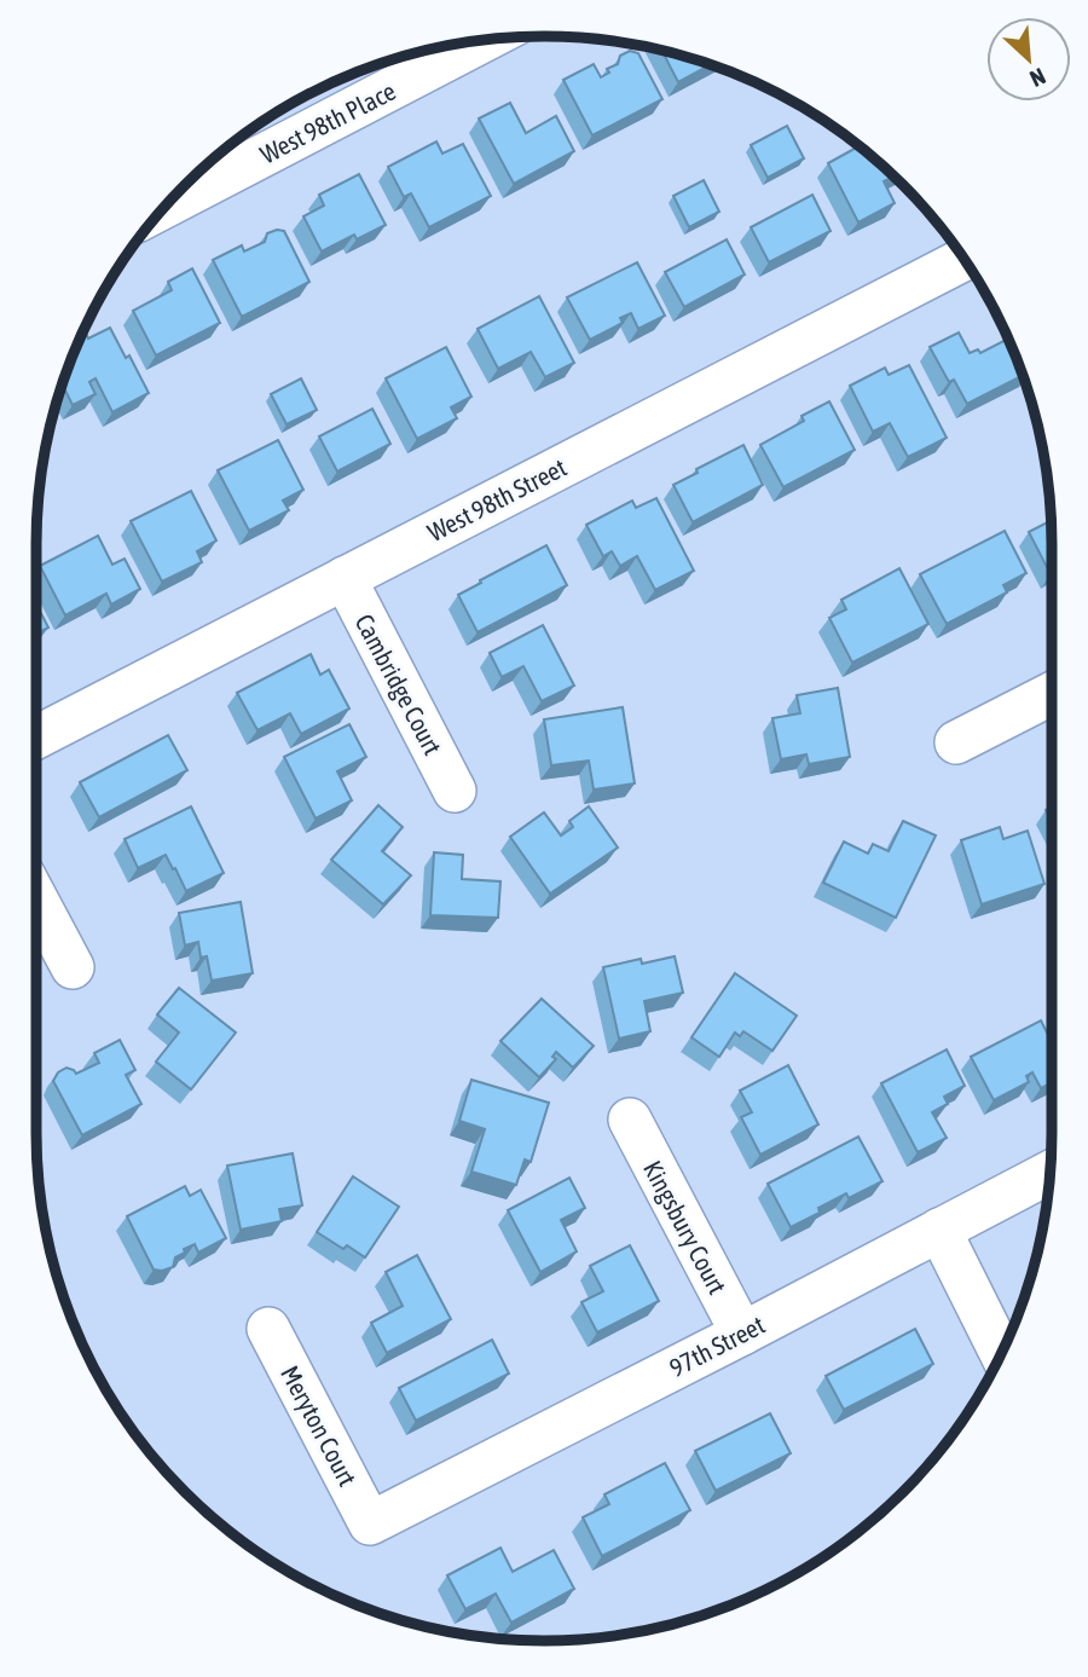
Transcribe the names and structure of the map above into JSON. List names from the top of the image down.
{
  "streets": {
    "street": [
      "West 98th Place",
      "West 98th Street",
      "Cambridge Court",
      "Kingsbury Court",
      "97th Street",
      "Meryton Court"
    ]
  },
  "crossings": [
    ["West 98th Street", "Cambridge Court"],
    ["Kingsbury Court", "97th Street"],
    ["97th Street", "Meryton Court"]
  ],
  "north": "bottom right"
}
